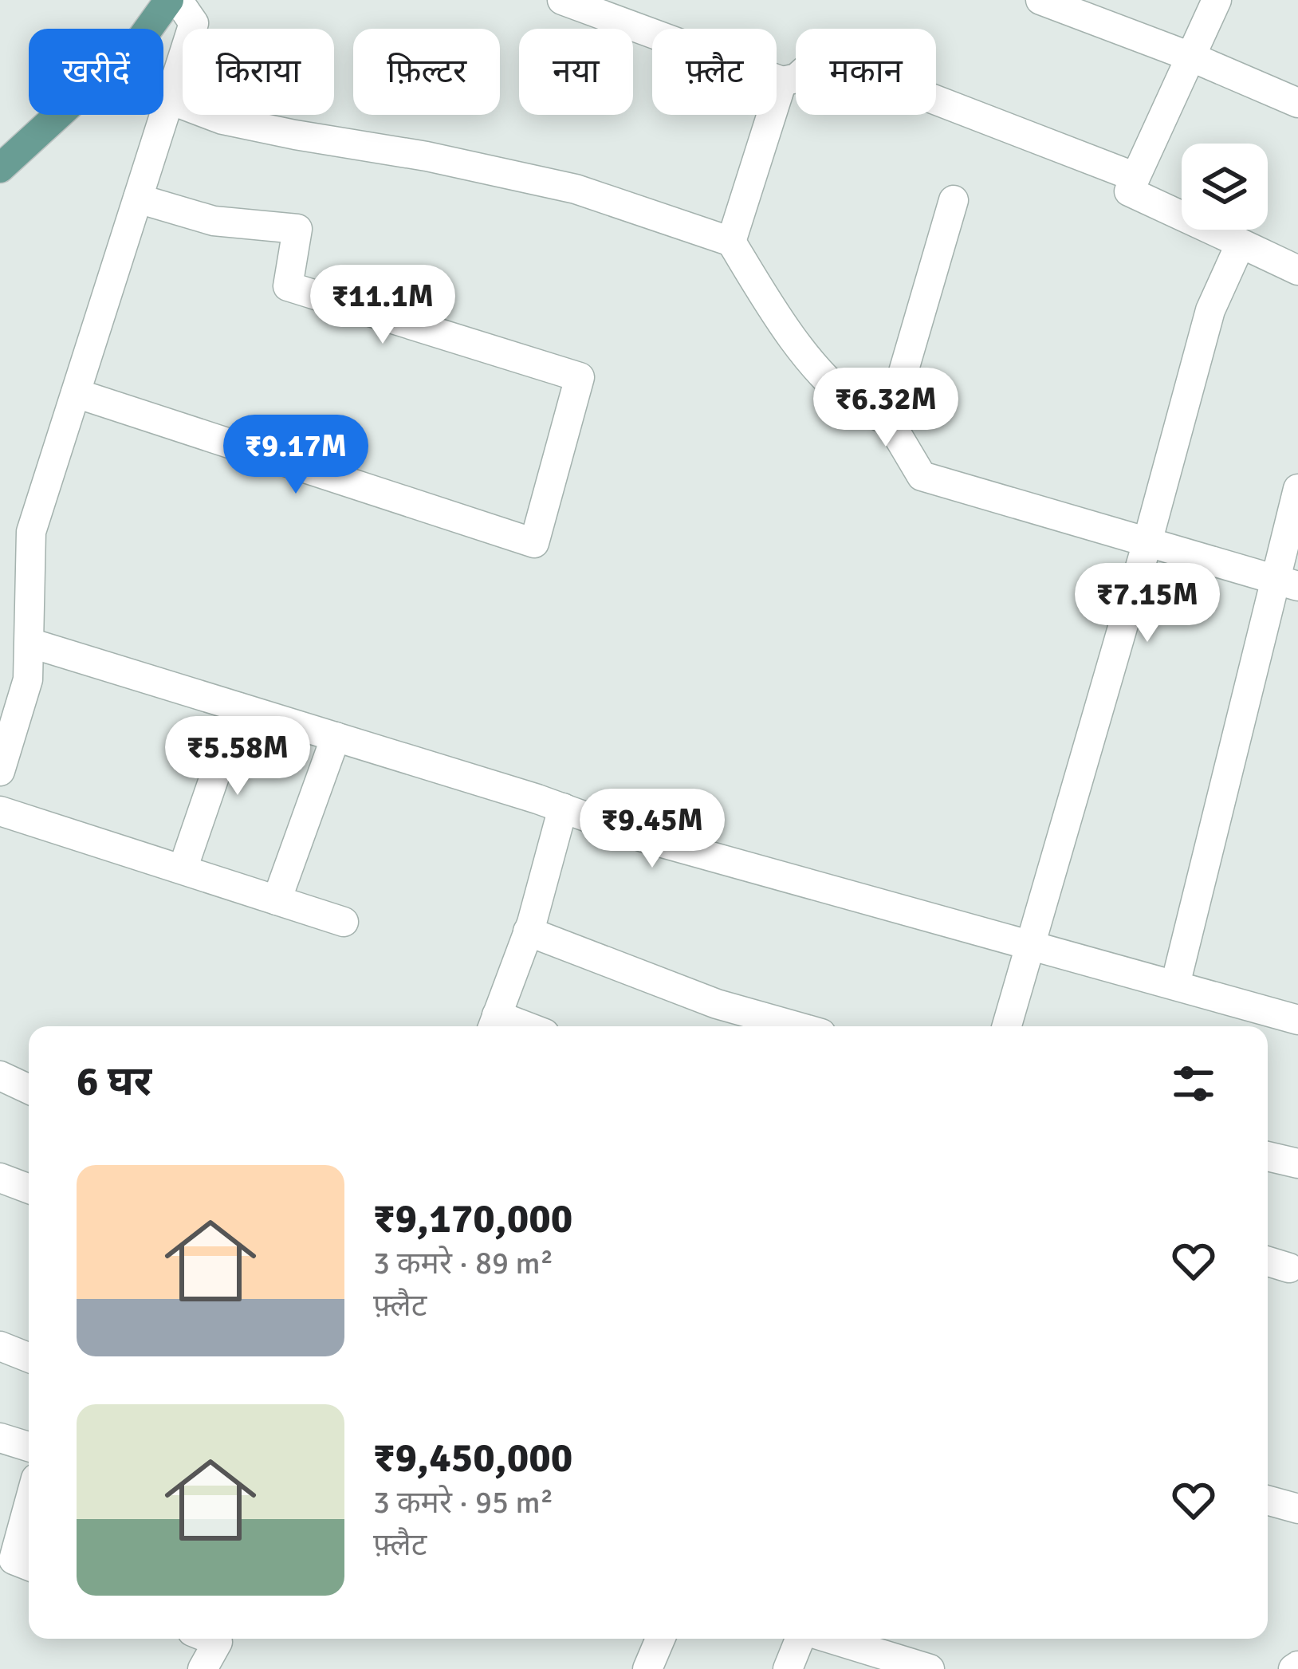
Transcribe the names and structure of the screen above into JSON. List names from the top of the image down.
{
  "page": {
    "chip": [
      "खरीदें",
      "किराया",
      "फ़िल्टर",
      "नया",
      "फ़्लैट",
      "मकान"
    ],
    "price": [
      "₹11.1M",
      "₹6.32M",
      "₹9.17M",
      "₹7.15M",
      "₹5.58M",
      "₹9.45M"
    ],
    "heading": "6 घर",
    "list": [
      {
        "name": "₹9,170,000",
        "note": "3 कमरे · 89 m² · फ़्लैट"
      },
      {
        "name": "₹9,450,000",
        "note": "3 कमरे · 95 m² · फ़्लैट"
      }
    ]
  }
}
